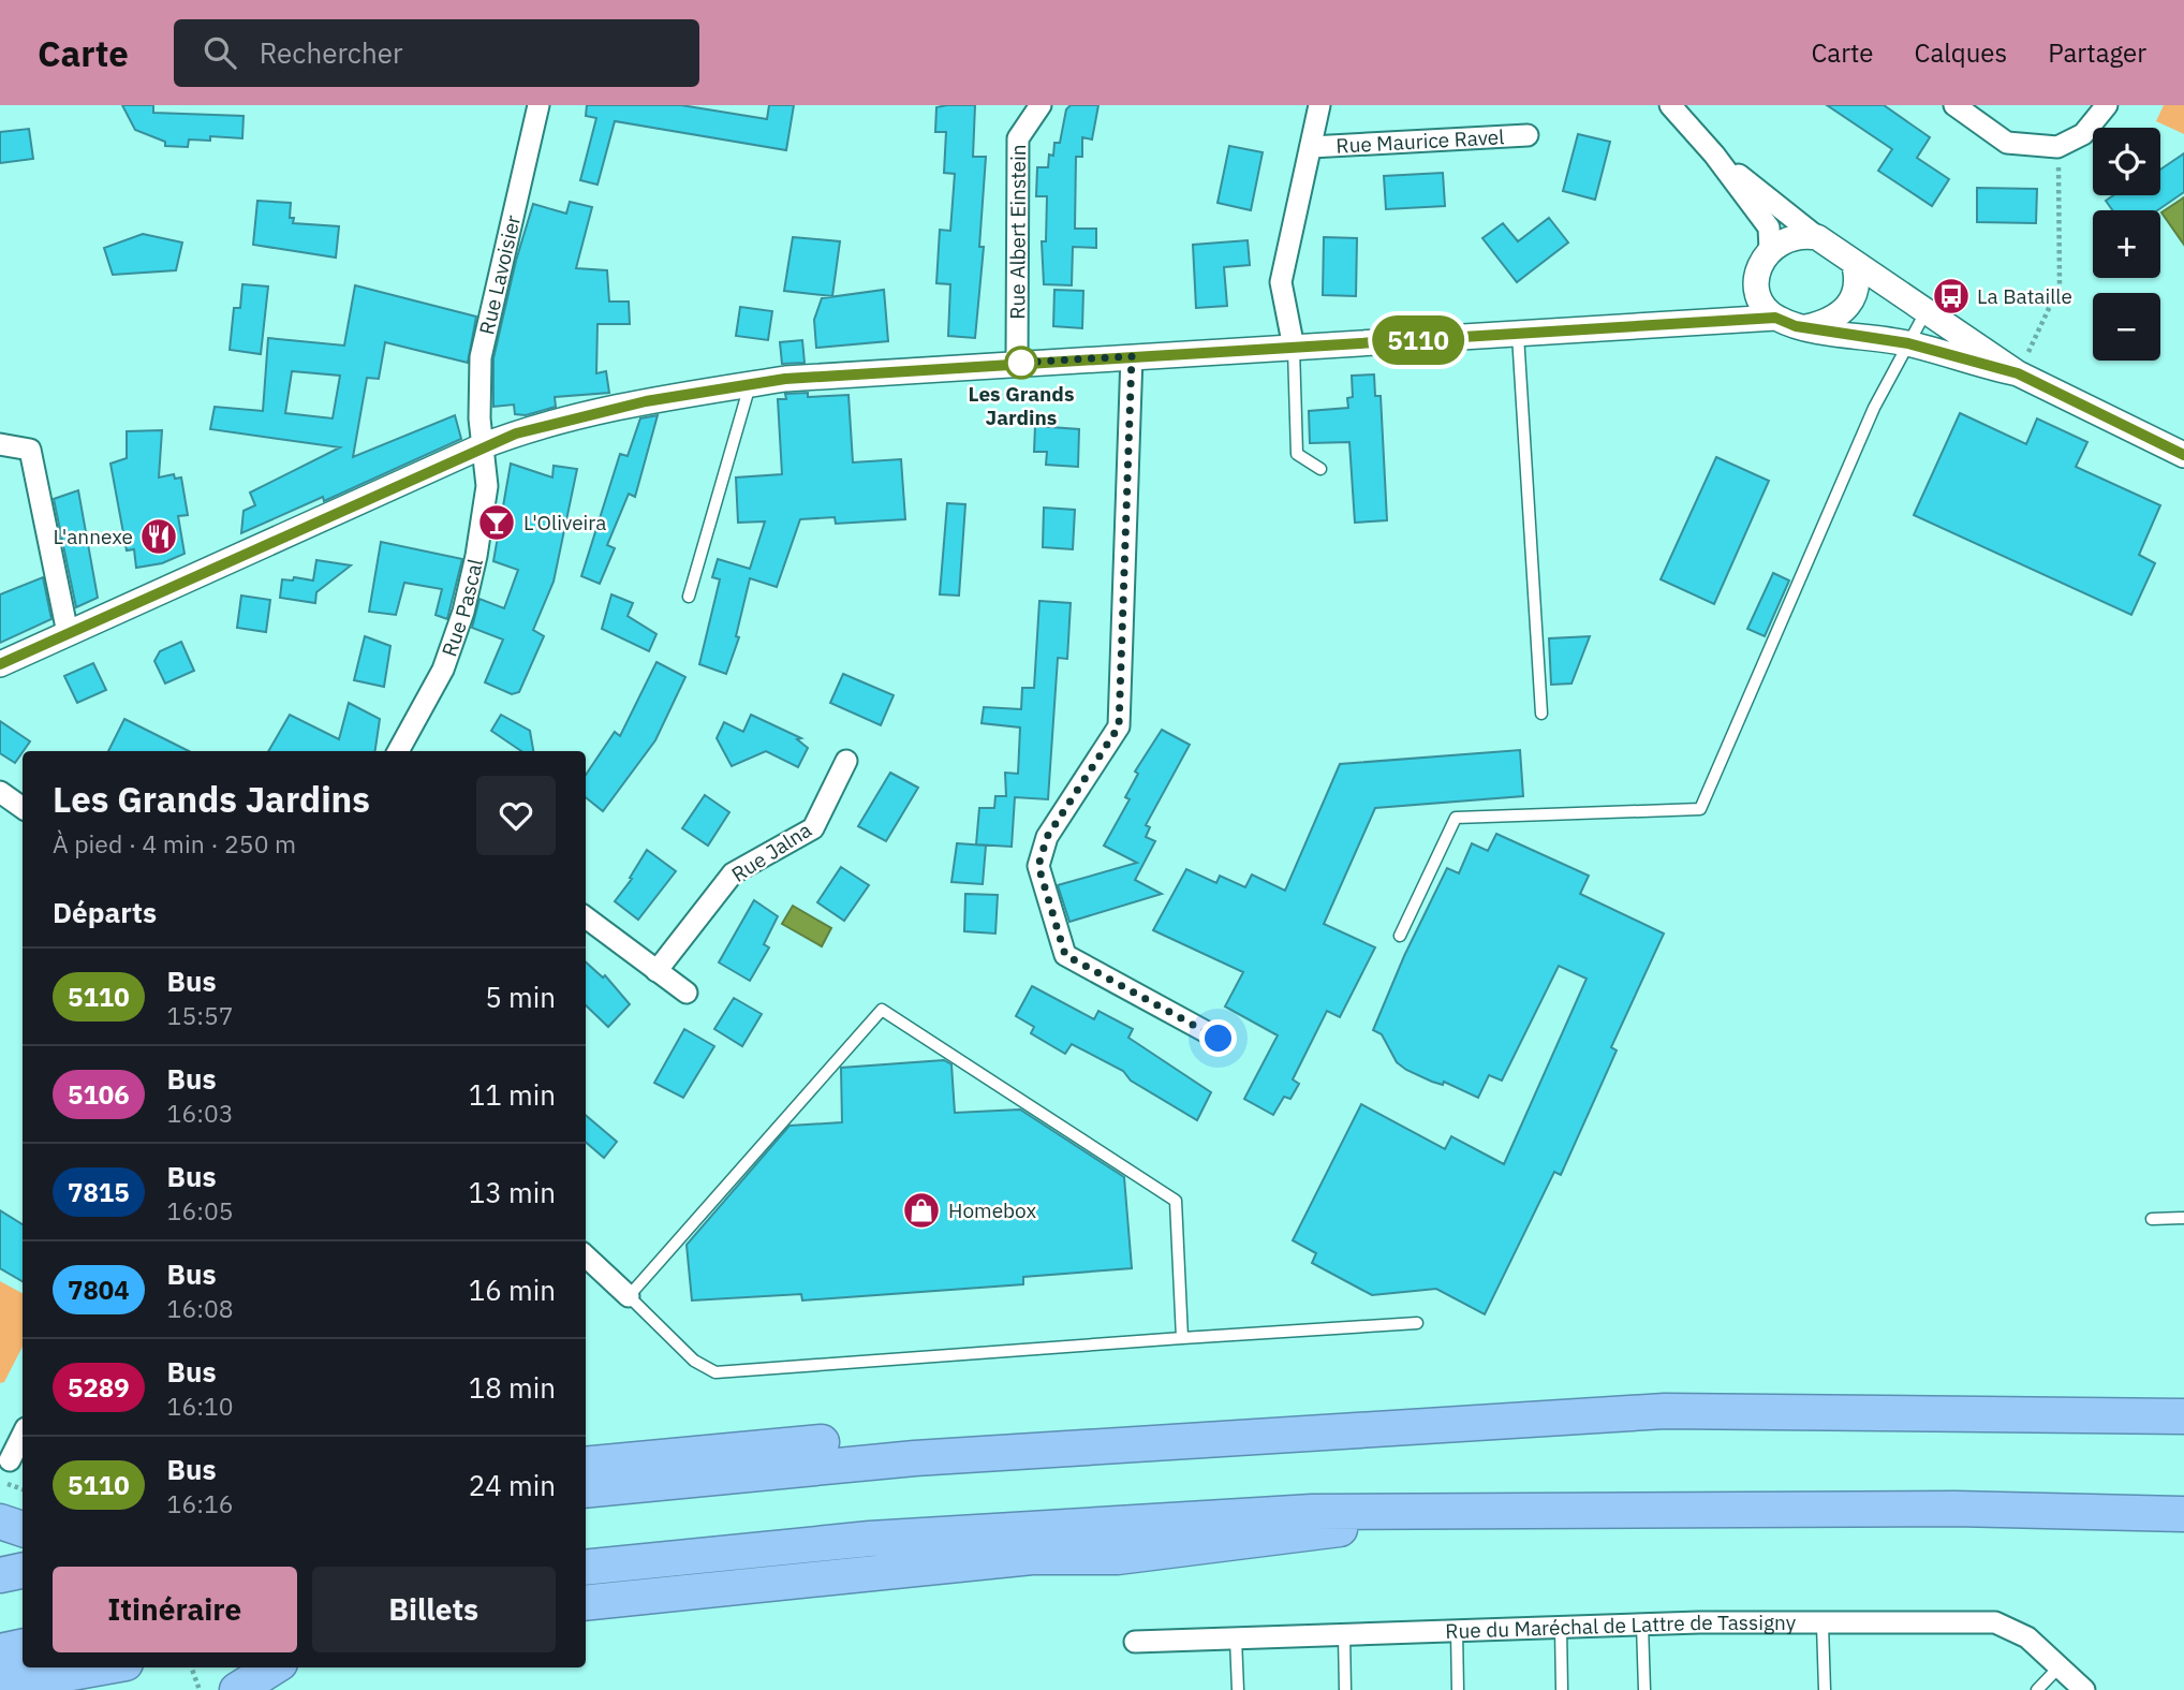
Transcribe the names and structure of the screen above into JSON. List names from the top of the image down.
{
  "streets": {
    "street": [
      "Rue Maurice Ravel",
      "Rue Albert Einstein",
      "Rue Lavoisier",
      "Rue Pascal",
      "Rue Jalna",
      "Rue du Maréchal de Lattre de Tassigny"
    ]
  },
  "crossings": [
    ["Rue Lavoisier", "Rue Pascal"]
  ],
  "places": {
    "bus stop": ["La Bataille"],
    "other": ["Les Grands Jardins"],
    "bar": ["L'Oliveira"],
    "restaurant": ["L'annexe"],
    "shop": ["Homebox"]
  },
  "lines": ["bus line 5110"],
  "page": {
    "header": "Carte",
    "search": "Rechercher",
    "nav": ["Carte", "Calques", "Partager"],
    "on_map": "5110",
    "map_buttons": ["+", "−"],
    "heading": [
      ["Les Grands Jardins", "À pied · 4 min · 250 m"],
      "Départs"
    ],
    "list": [
      {
        "mark": "5110",
        "name": "Bus",
        "note": "15:57",
        "value": "5 min"
      },
      {
        "mark": "5106",
        "name": "Bus",
        "note": "16:03",
        "value": "11 min"
      },
      {
        "mark": "7815",
        "name": "Bus",
        "note": "16:05",
        "value": "13 min"
      },
      {
        "mark": "7804",
        "name": "Bus",
        "note": "16:08",
        "value": "16 min"
      },
      {
        "mark": "5289",
        "name": "Bus",
        "note": "16:10",
        "value": "18 min"
      },
      {
        "mark": "5110",
        "name": "Bus",
        "note": "16:16",
        "value": "24 min"
      }
    ],
    "buttons": ["Itinéraire", "Billets"]
  }
}
